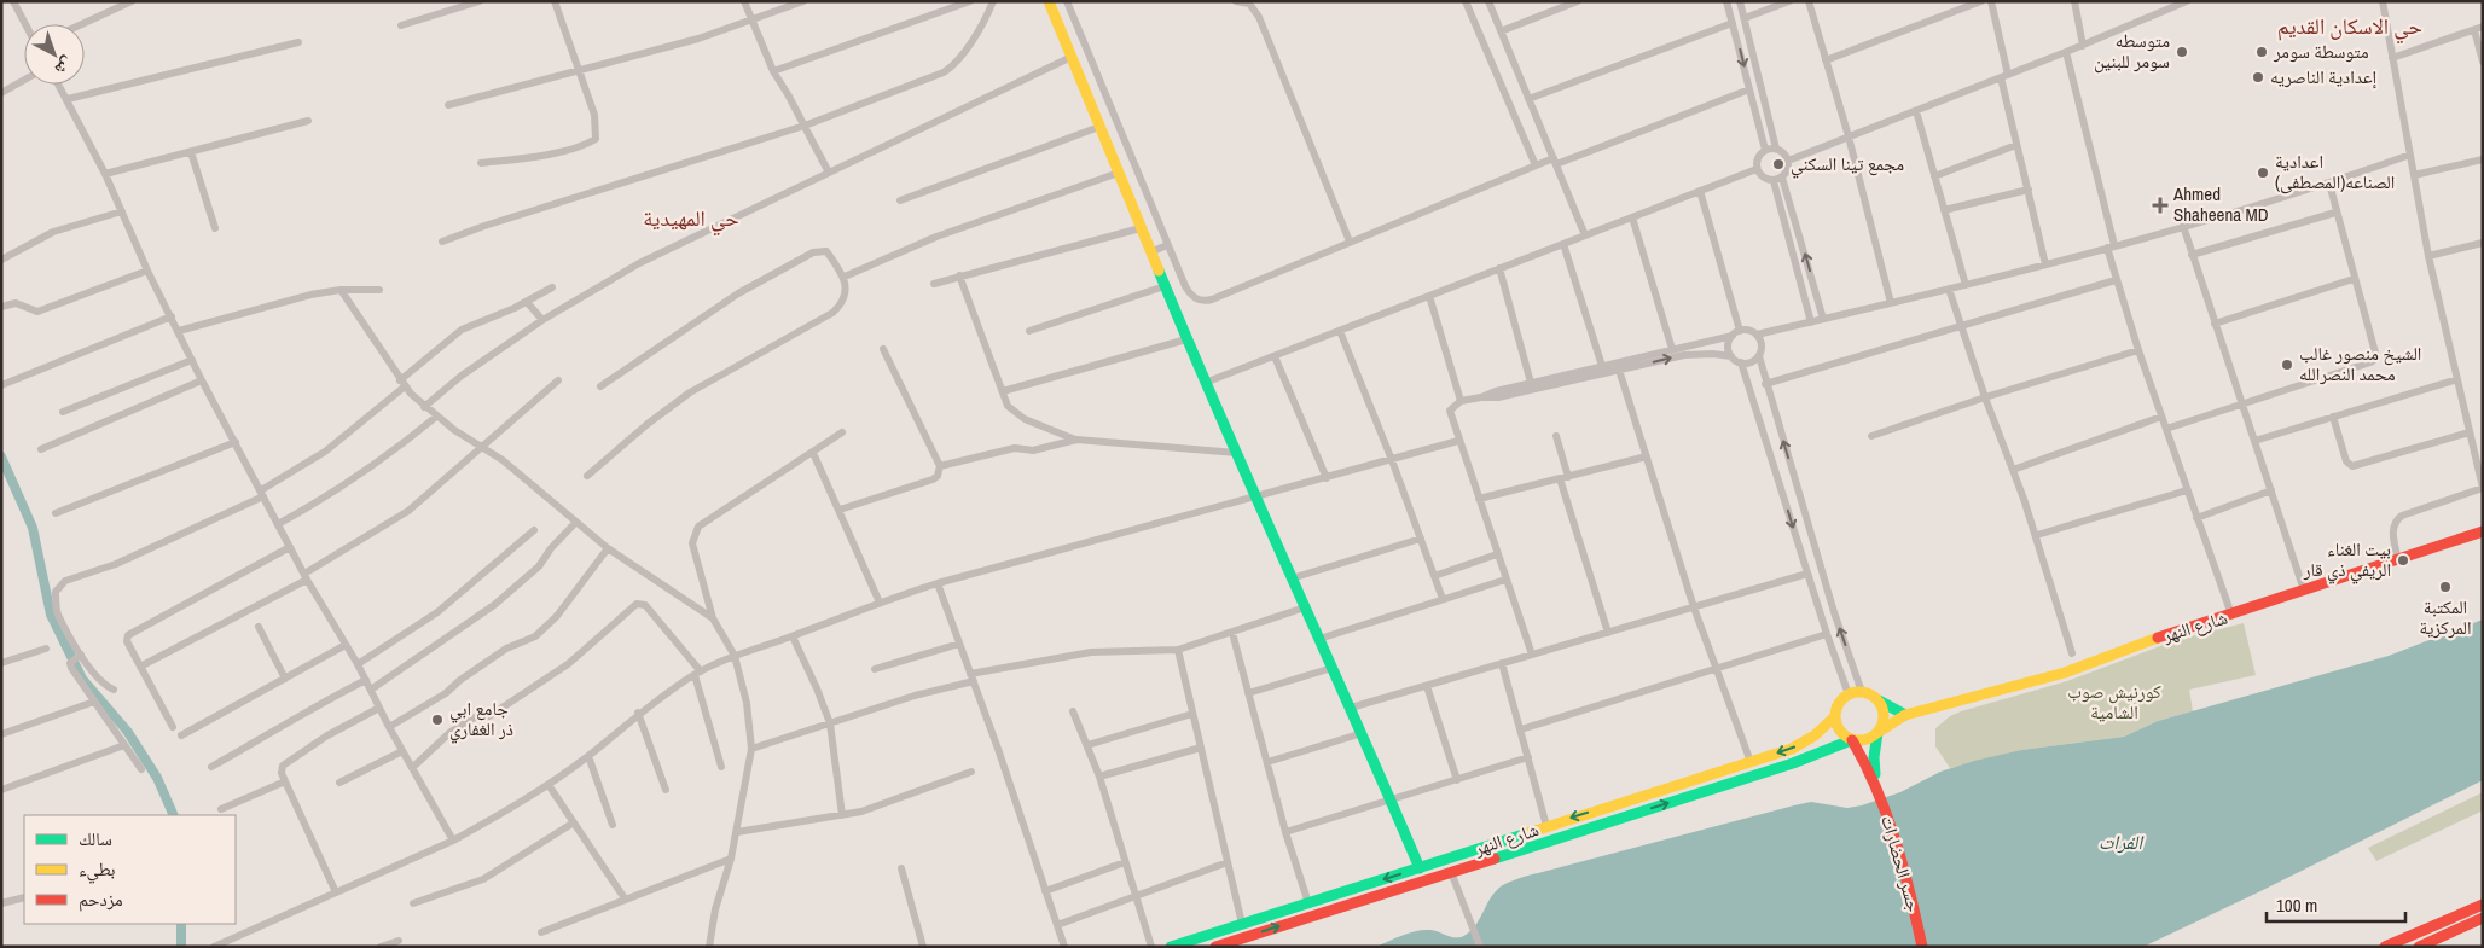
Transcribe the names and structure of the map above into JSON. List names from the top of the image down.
{
  "streets": {
    "main road": ["شارع النهر", "جسر الحضارات"]
  },
  "districts": ["حي الاسكان القديم", "حي المهيدية"],
  "water": ["الفرات"],
  "parks": ["كورنيش صوب الشامية"],
  "places": {
    "other": [
      "متوسطه سومر للبنين",
      "متوسطة سومر",
      "إعدادية الناصريه",
      "مجمع تينا السكني",
      "اعدادية الصناعه(المصطفى)",
      "الشيخ منصور غالب محمد النصرالله",
      "بيت الغناء الريفي ذي قار",
      "المكتبة المركزية",
      "جامع ابي ذر الغفاري"
    ],
    "health": ["Ahmed Shaheena MD"]
  },
  "legend": ["سالك", "بطيء", "مزدحم"],
  "scale_bar": "100 m",
  "north": "bottom right"
}
